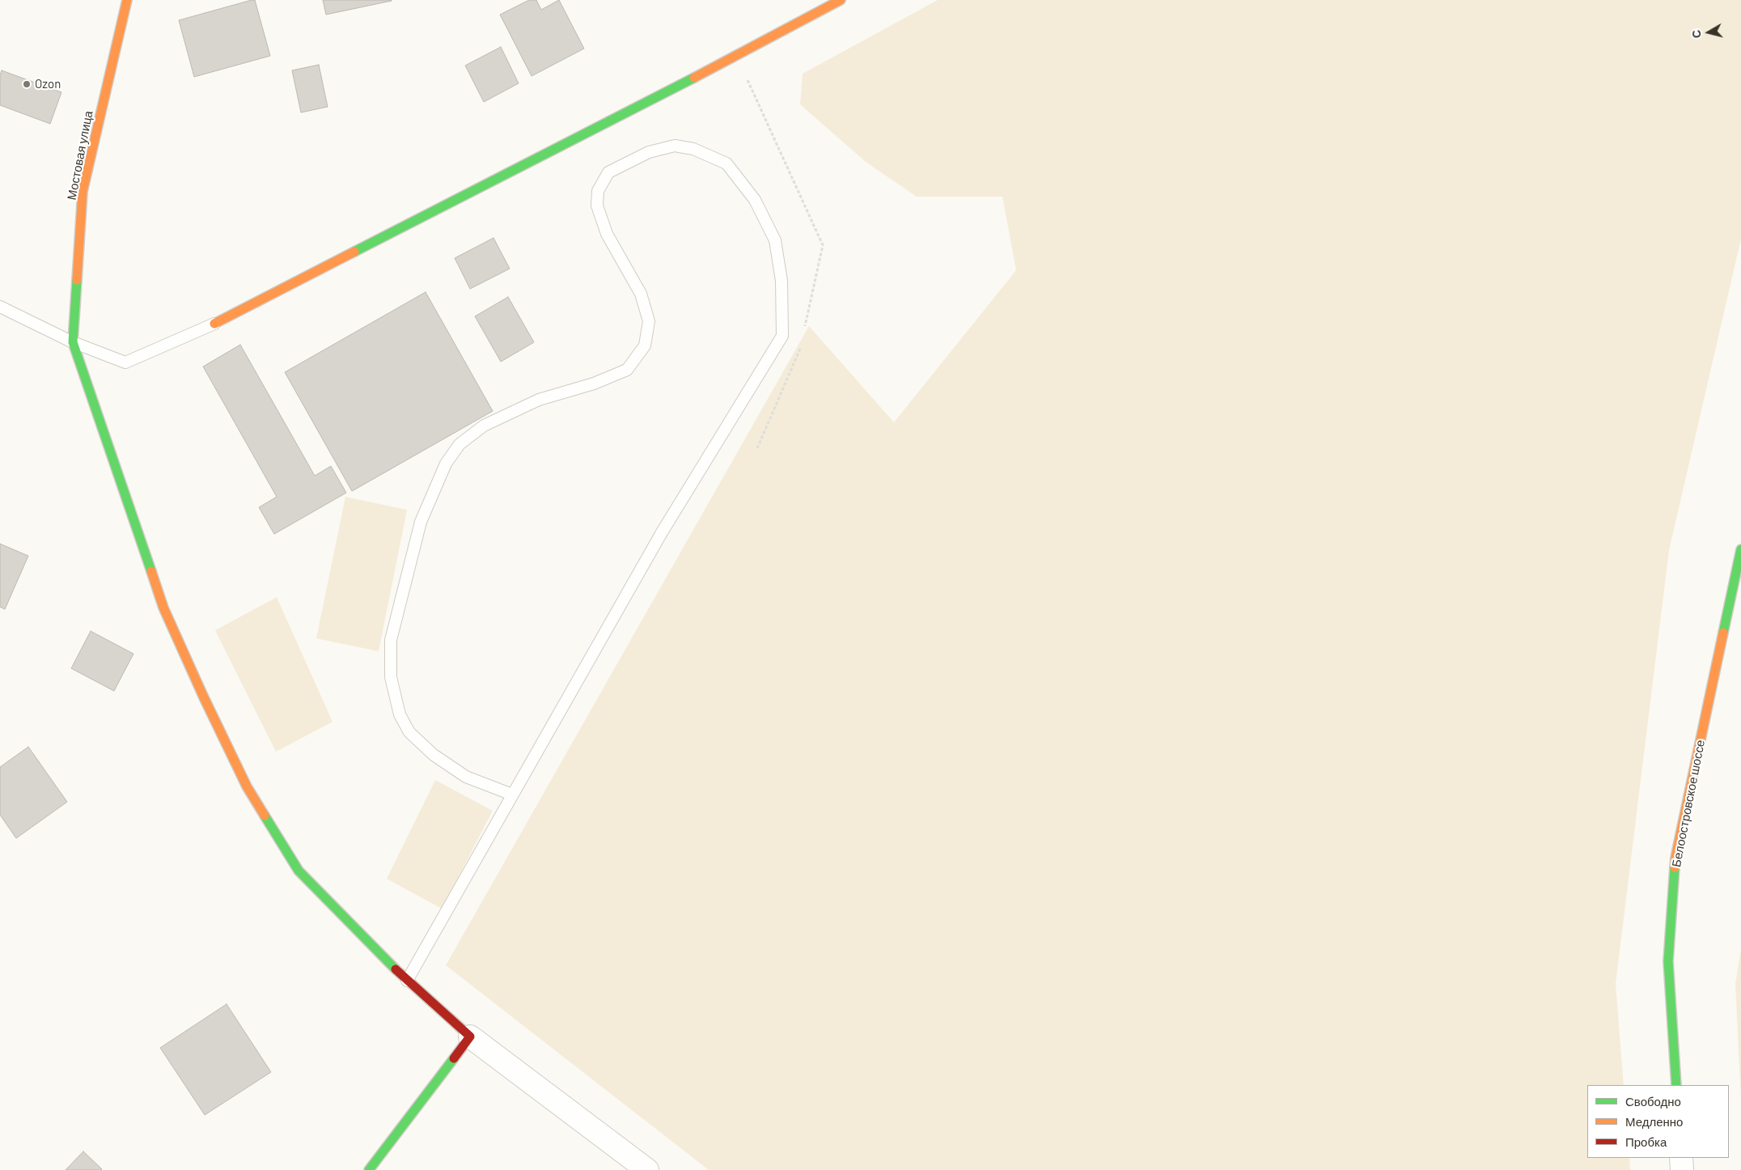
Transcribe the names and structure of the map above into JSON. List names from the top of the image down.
{
  "streets": {
    "street": ["Мостовая улица", "Белоостровское шоссе"]
  },
  "places": ["Ozon"],
  "legend": ["Свободно", "Медленно", "Пробка"],
  "north": "left"
}
